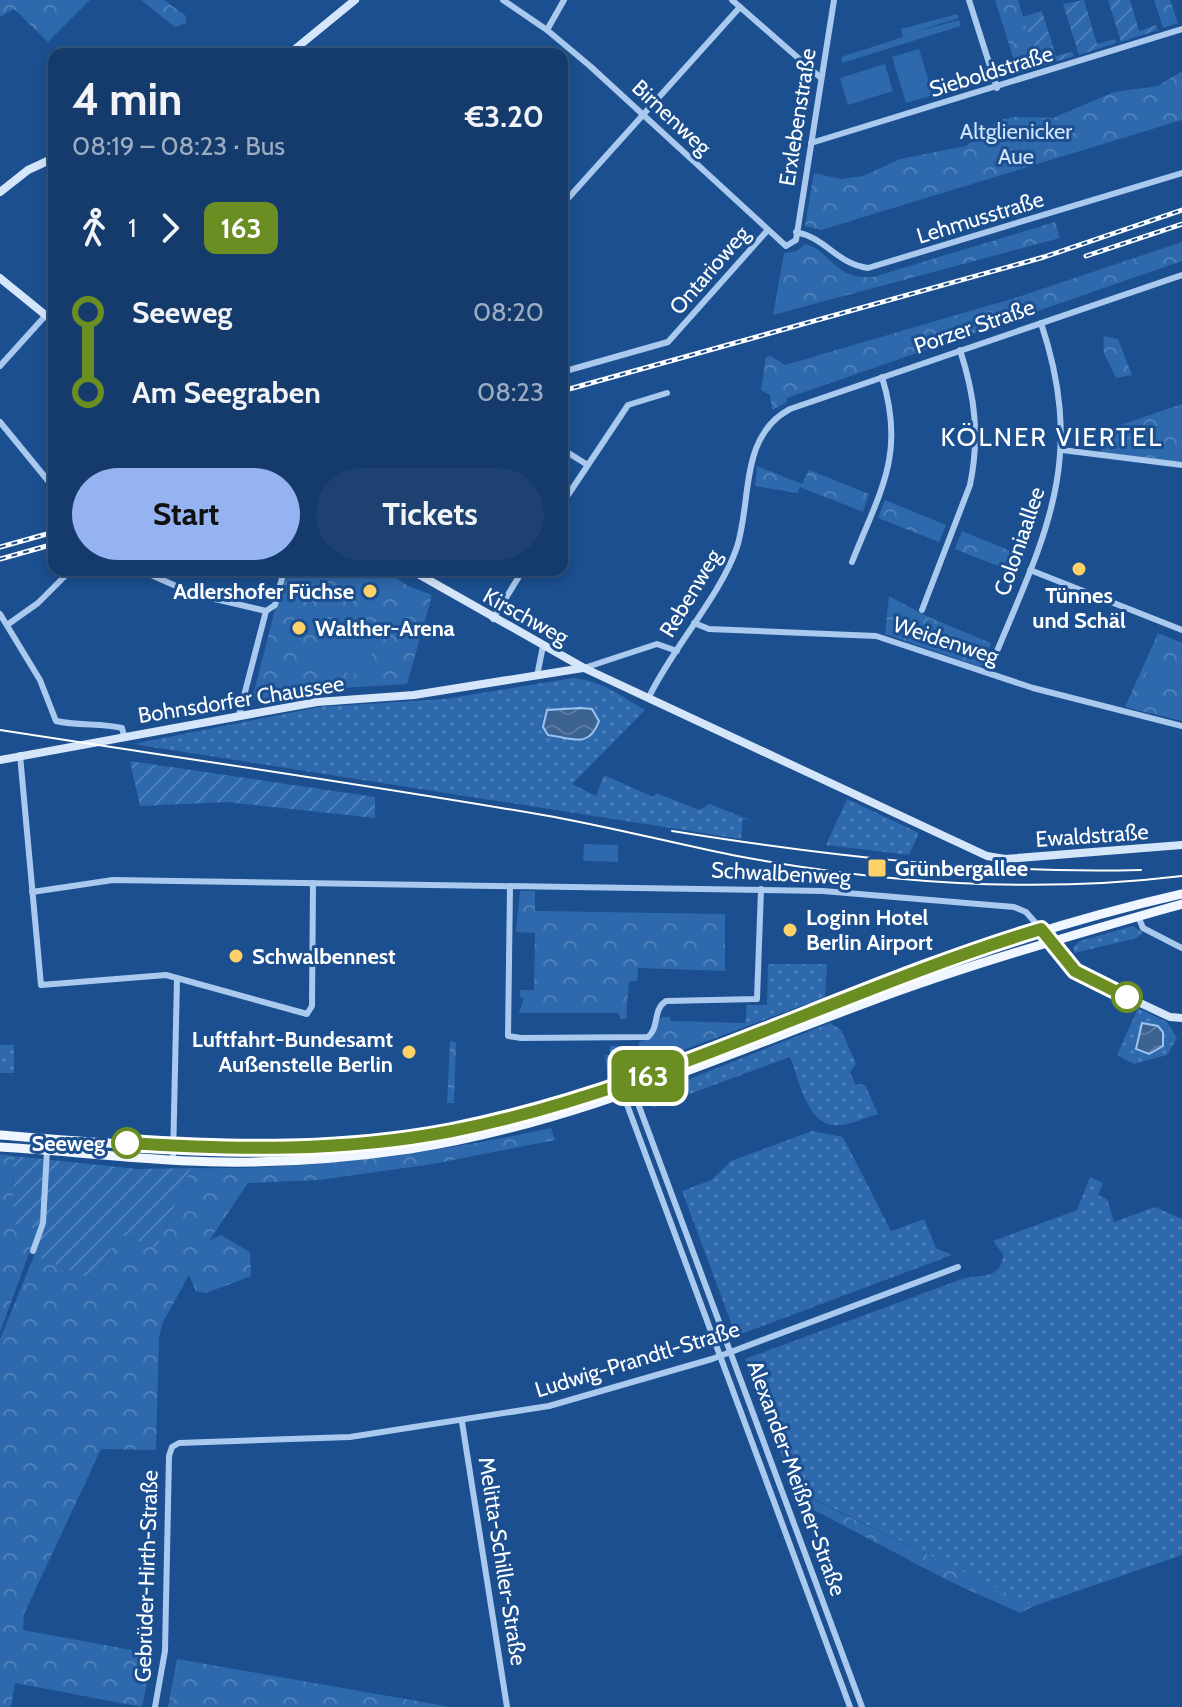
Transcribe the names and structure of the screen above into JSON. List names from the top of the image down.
{
  "streets": {
    "street": [
      "Sieboldstraße",
      "Birnenweg",
      "Erxlebenstraße",
      "Lehmusstraße",
      "Ontarioweg",
      "Porzer Straße",
      "Coloniaallee",
      "Rebenweg",
      "Kirschweg",
      "Weidenweg",
      "Bohnsdorfer Chaussee",
      "Ewaldstraße",
      "Schwalbenweg",
      "Ludwig-Prandtl-Straße",
      "Alexander-Meißner-Straße",
      "Melitta-Schiller-Straße",
      "Gebrüder-Hirth-Straße"
    ]
  },
  "crossings": [
    ["Sieboldstraße", "Erxlebenstraße"],
    ["Birnenweg", "Erxlebenstraße"],
    ["Birnenweg", "Lehmusstraße"],
    ["Birnenweg", "Ontarioweg"],
    ["Erxlebenstraße", "Lehmusstraße"],
    ["Porzer Straße", "Coloniaallee"],
    ["Porzer Straße", "Rebenweg"],
    ["Coloniaallee", "Weidenweg"],
    ["Rebenweg", "Kirschweg"],
    ["Rebenweg", "Weidenweg"],
    ["Rebenweg", "Ewaldstraße"],
    ["Kirschweg", "Bohnsdorfer Chaussee"],
    ["Kirschweg", "Ewaldstraße"],
    ["Ludwig-Prandtl-Straße", "Alexander-Meißner-Straße"],
    ["Ludwig-Prandtl-Straße", "Melitta-Schiller-Straße"],
    ["Ludwig-Prandtl-Straße", "Gebrüder-Hirth-Straße"]
  ],
  "districts": ["KÖLNER VIERTEL"],
  "parks": ["Altglienicker Aue"],
  "places": {
    "other": [
      "Tünnes und Schäl",
      "Adlershofer Füchse",
      "Walther-Arena",
      "Loginn Hotel Berlin Airport",
      "Schwalbennest",
      "Luftfahrt-Bundesamt Außenstelle Berlin",
      "Seeweg"
    ],
    "transit": ["Grünbergallee"]
  },
  "lines": ["bus line 163"],
  "page": {
    "on_map": "163",
    "heading": ["4 min", "08:19 – 08:23 · Bus", "€3.20"],
    "legs": ["1", "163"],
    "list": [
      {
        "name": "Seeweg",
        "value": "08:20"
      },
      {
        "name": "Am Seegraben",
        "value": "08:23"
      }
    ],
    "buttons": ["Start", "Tickets"]
  }
}
